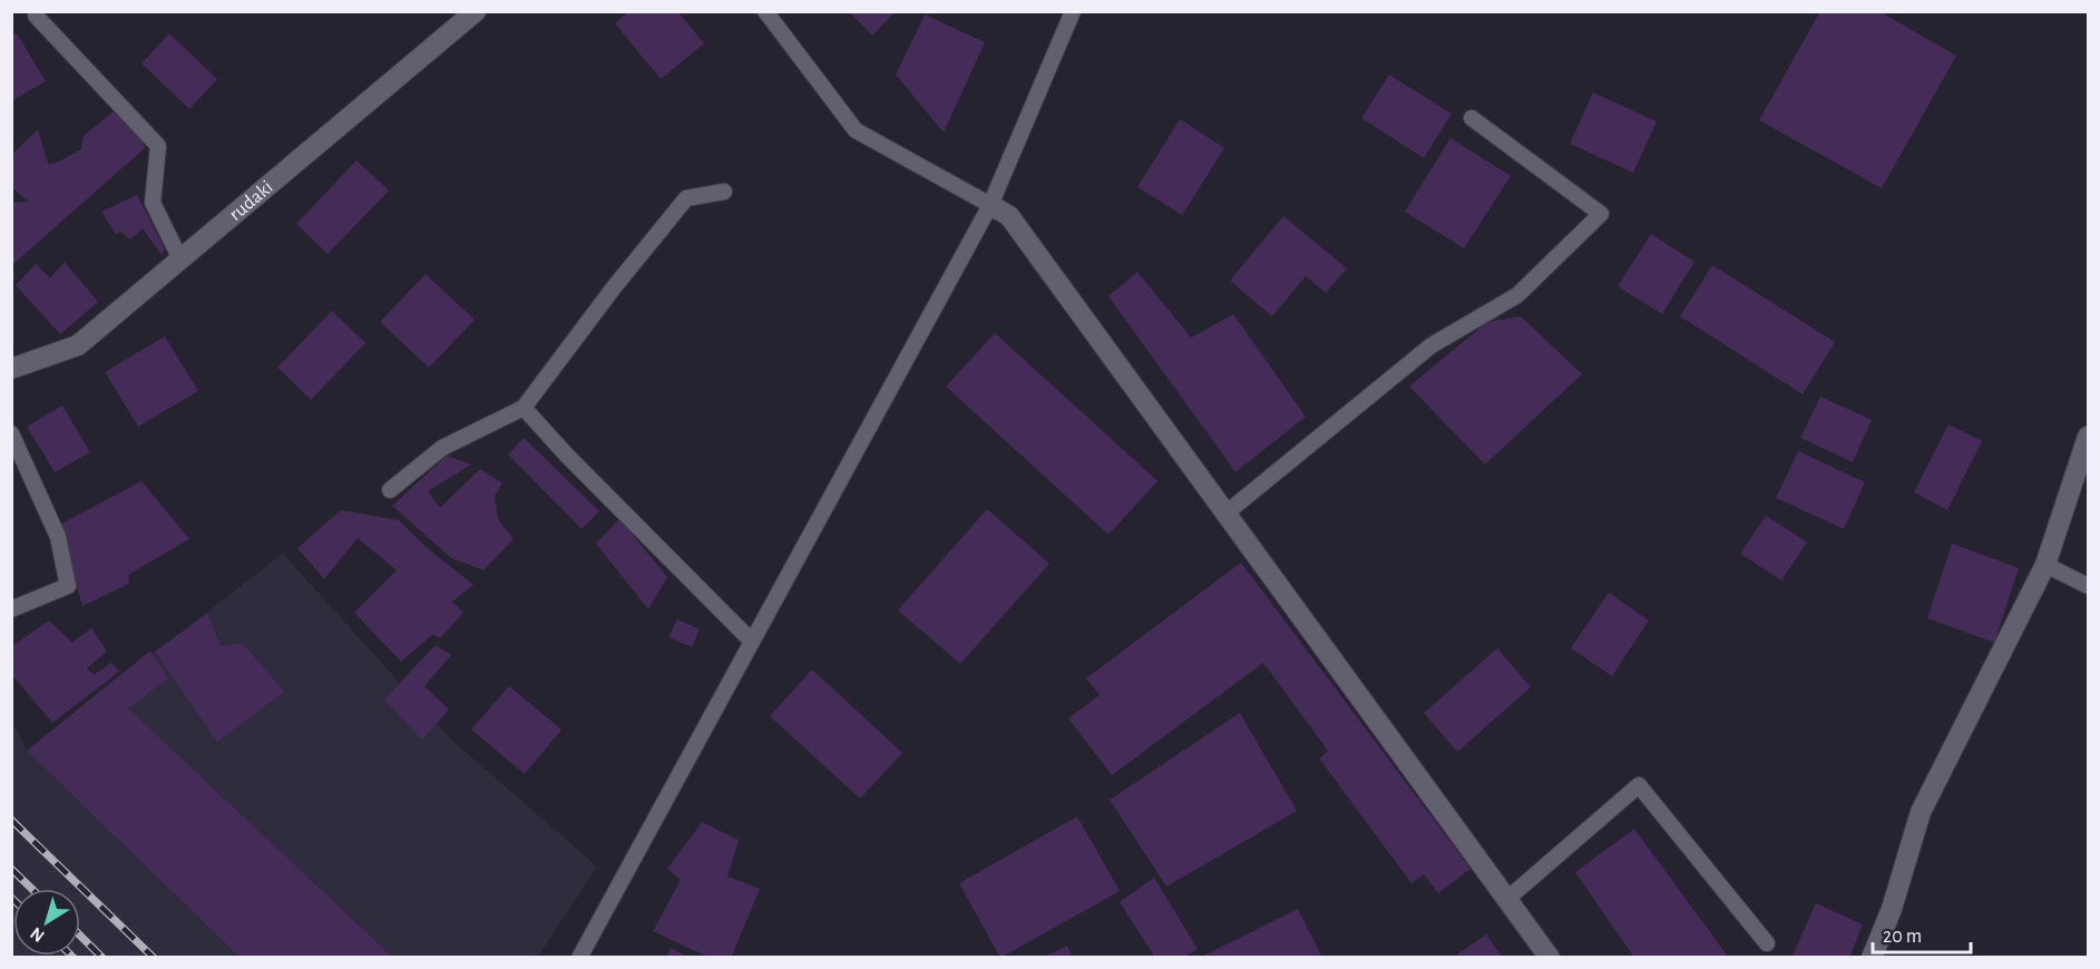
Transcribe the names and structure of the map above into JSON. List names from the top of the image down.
{
  "streets": {
    "street": ["rudaki"]
  },
  "scale_bar": "20 m",
  "north": "bottom left"
}
